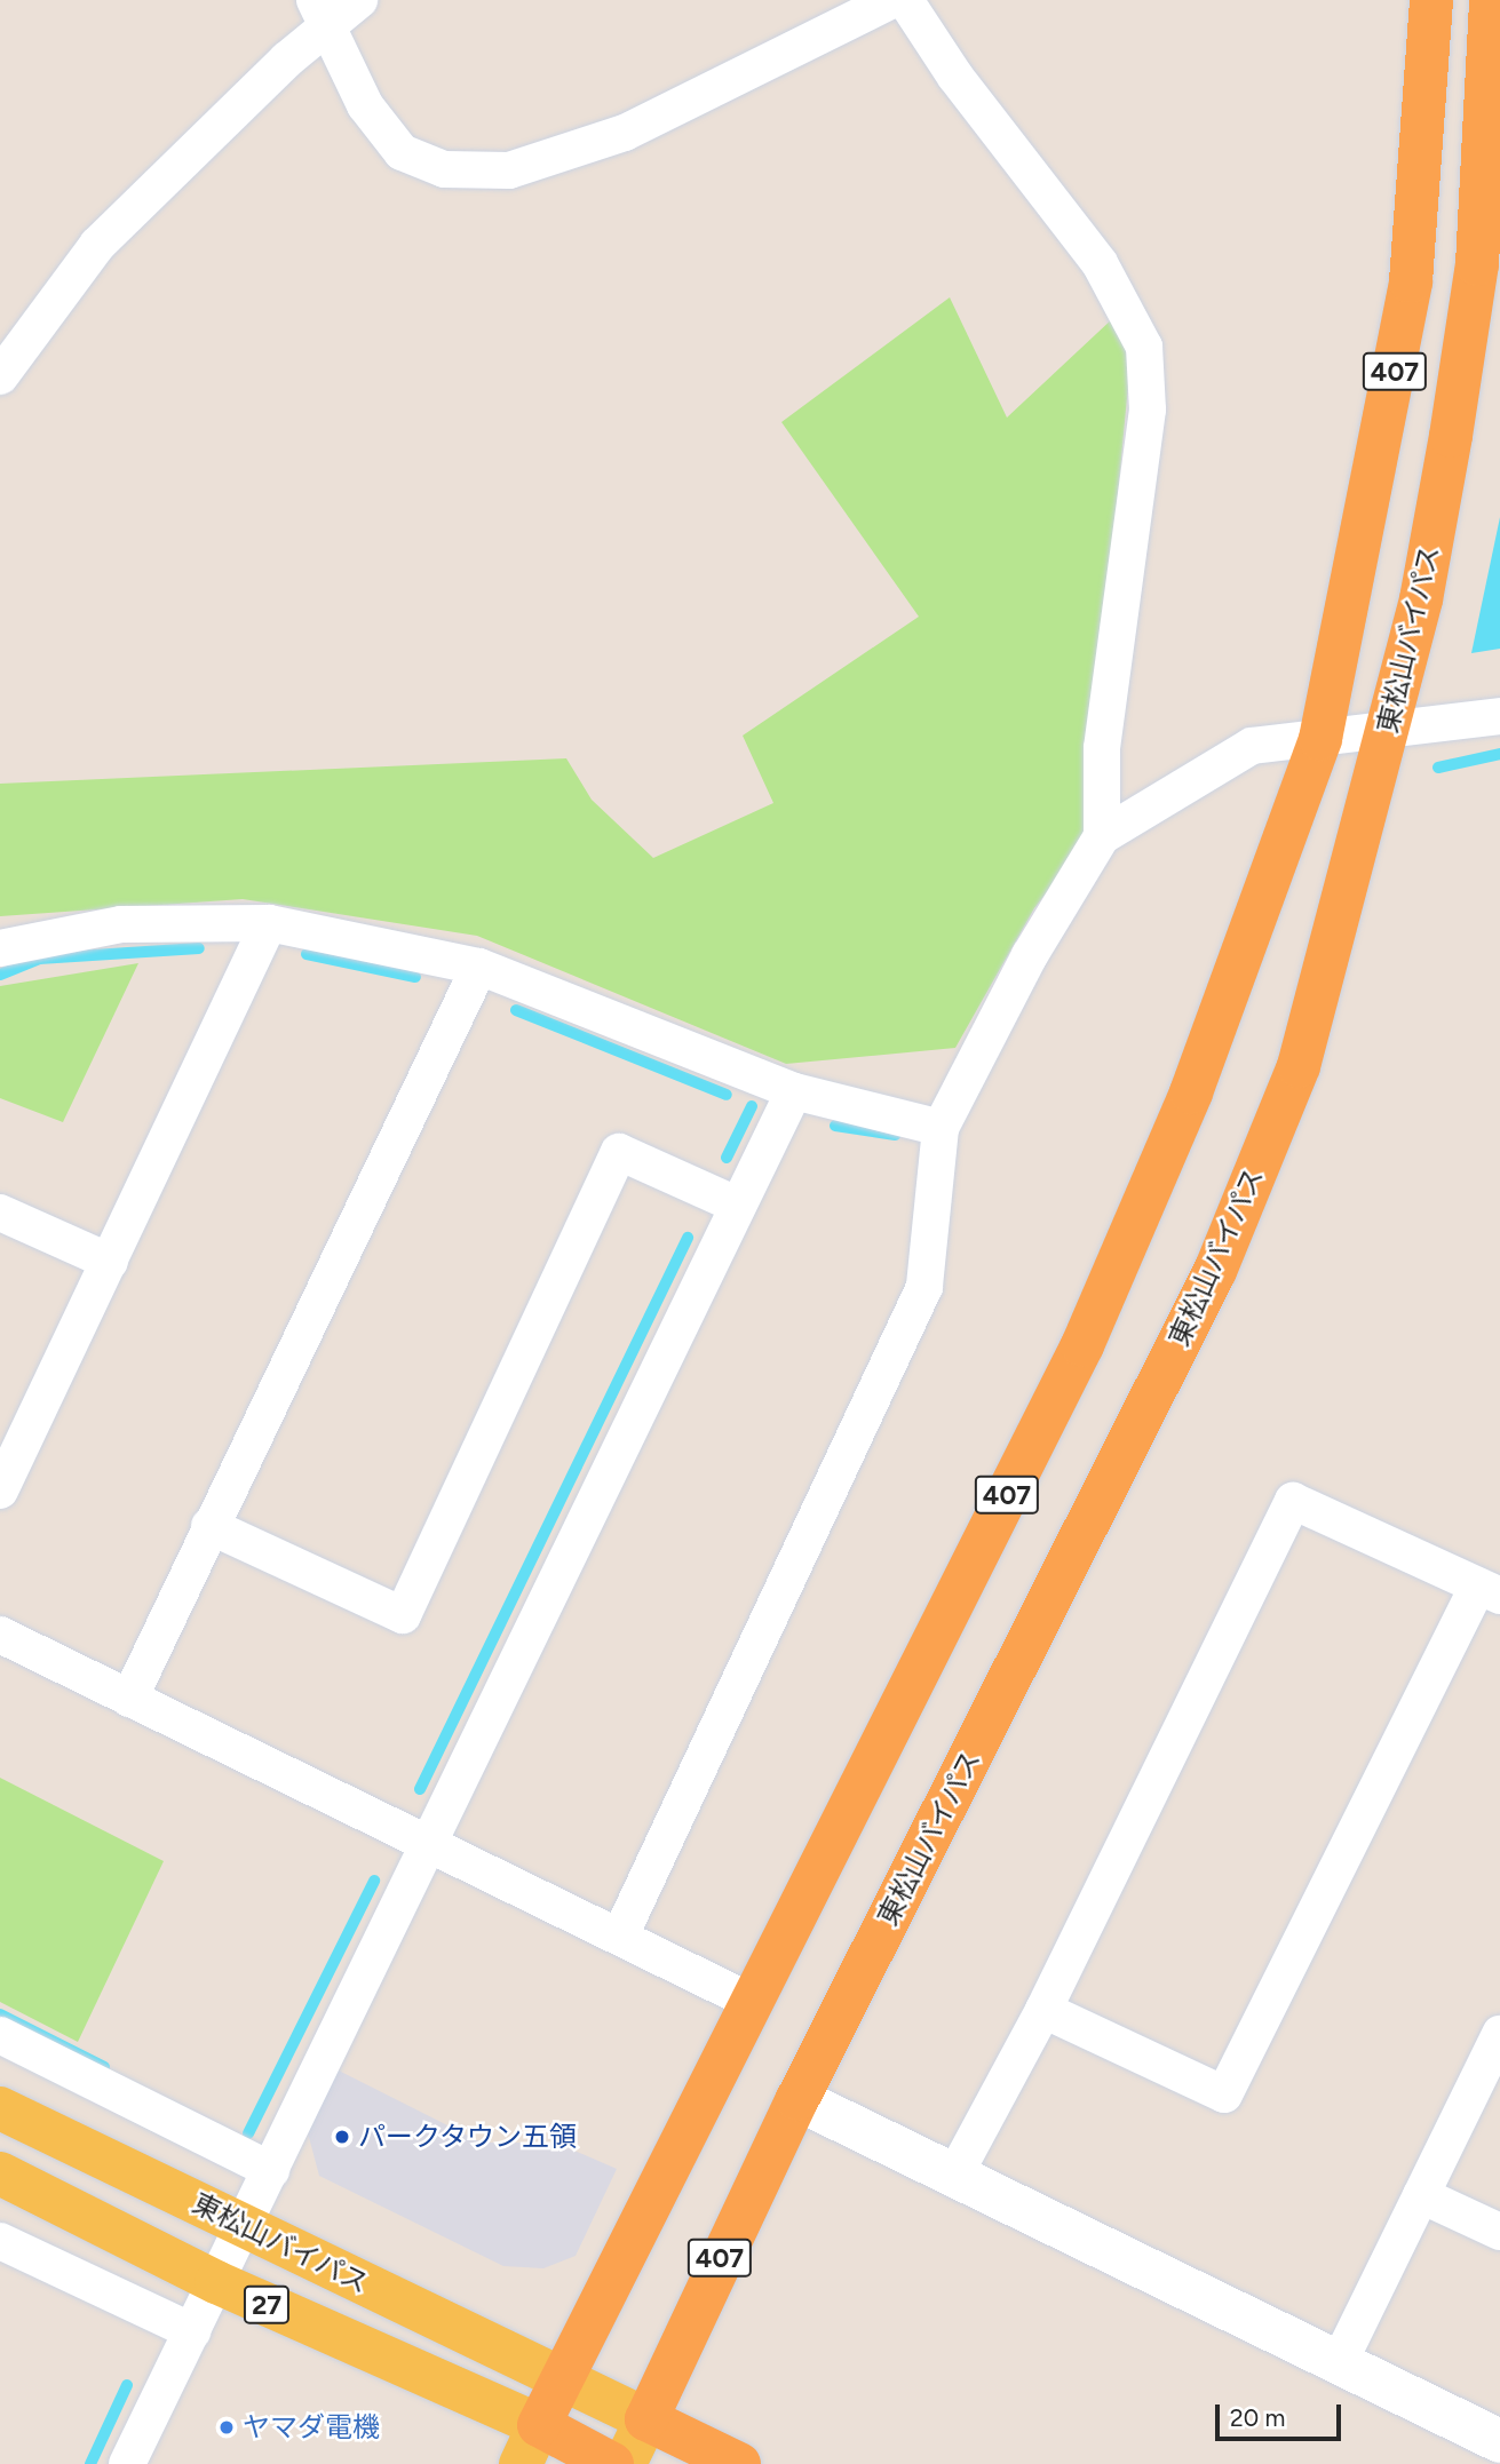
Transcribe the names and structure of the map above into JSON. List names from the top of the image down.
{
  "streets": {
    "highway": ["407", "東松山バイパス"],
    "main road": ["27"]
  },
  "crossings": [
    ["407", "東松山バイパス"]
  ],
  "places": ["パークタウン五領", "ヤマダ電機"],
  "scale_bar": "20 m"
}
